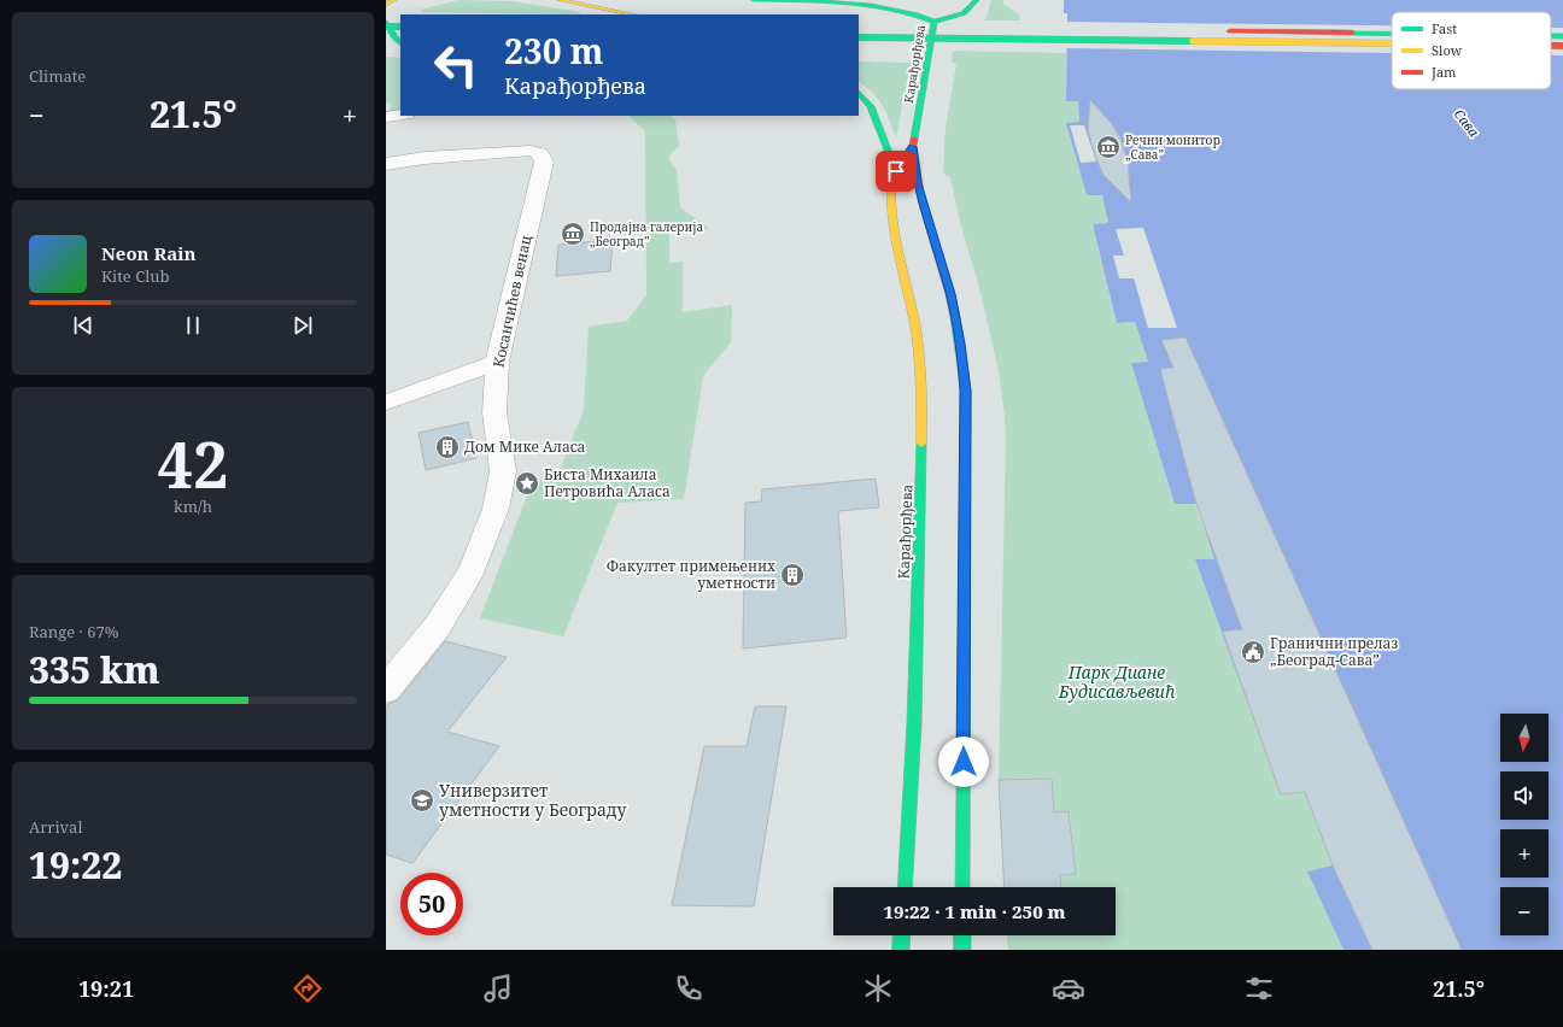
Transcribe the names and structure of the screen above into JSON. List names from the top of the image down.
{
  "streets": {
    "main road": ["Карађорђева"],
    "street": ["Косанчићев венац"]
  },
  "water": ["Сава"],
  "parks": ["Парк Диане Будисављевић"],
  "places": {
    "museum": ["Речни монитор „Сава”", "Продајна галерија „Београд”"],
    "building": ["Дом Мике Аласа", "Факултет примењених уметности"],
    "place": ["Биста Михаила Петровића Аласа"],
    "public building": ["Гранични прелаз „Београд-Сава”"],
    "school or university": ["Универзитет уметности у Београду"]
  },
  "legend": ["Fast", "Slow", "Jam"],
  "north": "bottom",
  "page": {
    "tile": [
      "Climate",
      ["42", "km/h"],
      ["Range · 67%", "335 km"],
      ["Arrival", "19:22"]
    ],
    "turn": ["230 m", "Карађорђева"],
    "heat": ["−", "21.5°", "+"],
    "song": ["Neon Rain", "Kite Club"],
    "map_buttons": ["+", "−"],
    "limit": "50",
    "trip": "19:22 · 1 min · 250 m",
    "tabs": ["19:21", "21.5°"]
  }
}
